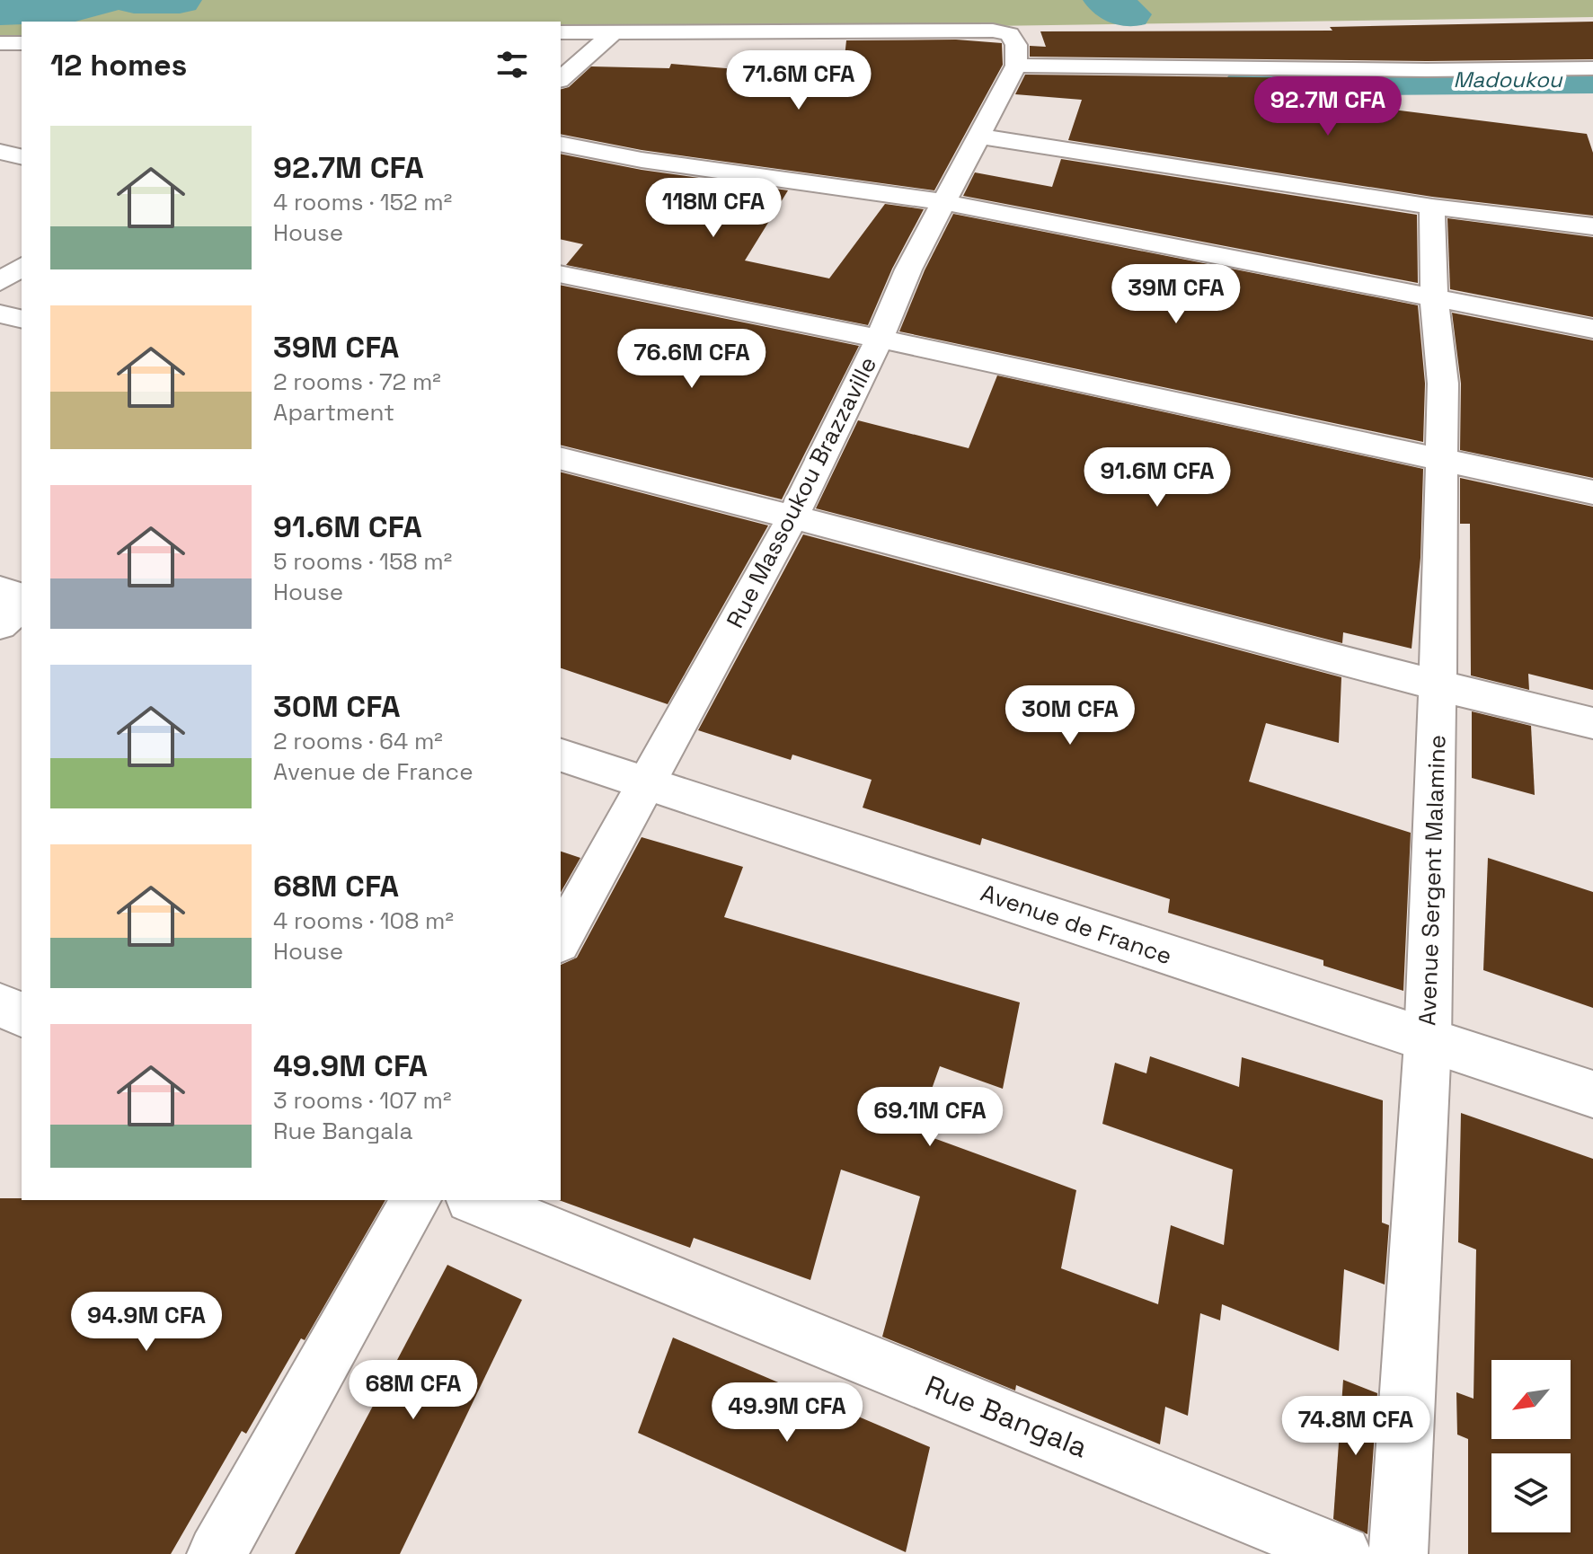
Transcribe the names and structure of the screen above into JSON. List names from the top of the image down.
{
  "streets": {
    "street": [
      "Rue Massoukou Brazzaville",
      "Avenue Sergent Malamine",
      "Avenue de France",
      "Rue Bangala"
    ]
  },
  "crossings": [
    ["Rue Massoukou Brazzaville", "Avenue de France"],
    ["Avenue Sergent Malamine", "Avenue de France"]
  ],
  "water": ["Madoukou"],
  "north": "bottom left",
  "page": {
    "heading": "12 homes",
    "price": [
      "71.6M CFA",
      "92.7M CFA",
      "118M CFA",
      "39M CFA",
      "76.6M CFA",
      "91.6M CFA",
      "30M CFA",
      "69.1M CFA",
      "94.9M CFA",
      "68M CFA",
      "49.9M CFA",
      "74.8M CFA"
    ],
    "list": [
      {
        "name": "92.7M CFA",
        "note": "4 rooms · 152 m² · House"
      },
      {
        "name": "39M CFA",
        "note": "2 rooms · 72 m² · Apartment"
      },
      {
        "name": "91.6M CFA",
        "note": "5 rooms · 158 m² · House"
      },
      {
        "name": "30M CFA",
        "note": "2 rooms · 64 m² · Avenue de France"
      },
      {
        "name": "68M CFA",
        "note": "4 rooms · 108 m² · House"
      },
      {
        "name": "49.9M CFA",
        "note": "3 rooms · 107 m² · Rue Bangala"
      }
    ]
  }
}
